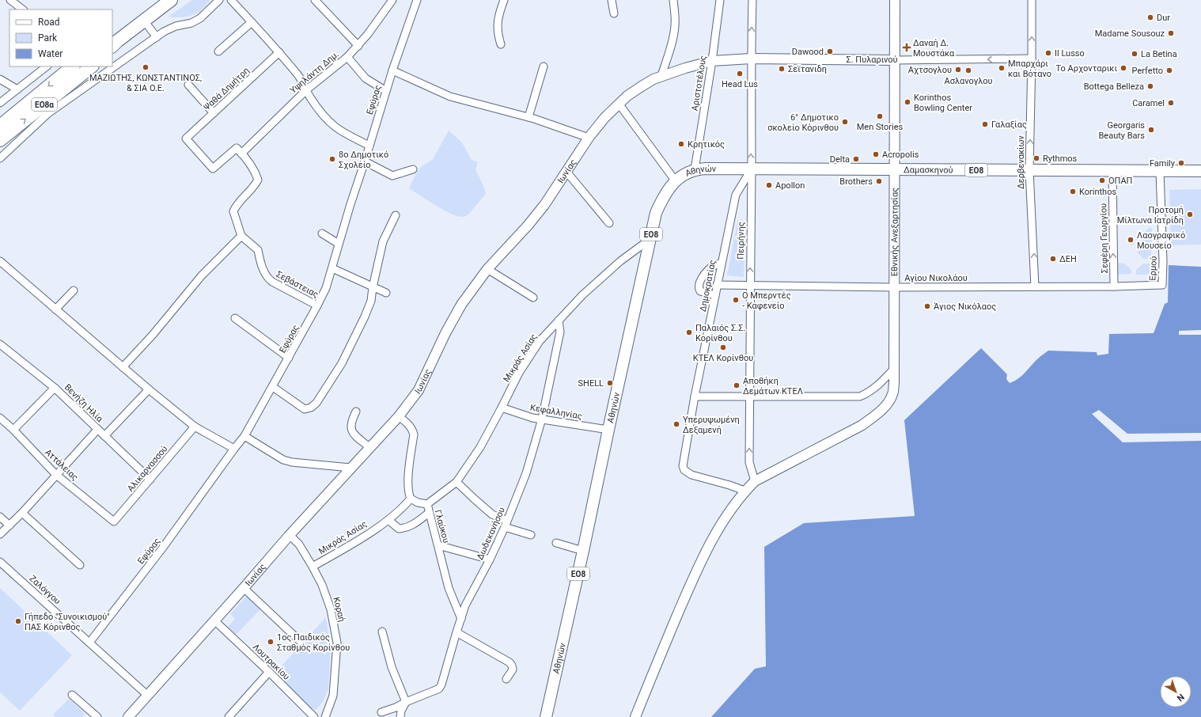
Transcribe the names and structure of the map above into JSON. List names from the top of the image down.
{
  "streets": {
    "highway": ["ΕΟ8α"],
    "main road": ["Δαμασκηνού", "ΕΟ8", "Αθηνών"],
    "street": [
      "Σ. Πυλαρινού",
      "Υψηλάντη Δημ.",
      "Αριστοτέλους",
      "Ψαθά Δημήτρη",
      "Εφύρας",
      "Δερβενακίων",
      "Ιωνίας",
      "Εθνικής Ανεξαρτησίας",
      "Σεφέρη Γεωργίου",
      "Πειρήνης",
      "Ερμού",
      "Αγίου Νικολάου",
      "Σεβάστειας",
      "Δημοκρατίας",
      "Μικράς Ασίας",
      "Βενήζη Ηλία",
      "Κεφαλληνίας",
      "Αττάλειας",
      "Αλικαρνασσού",
      "Γλαύκου",
      "Δωδεκανήσου",
      "Ζαλόγγου",
      "Κοραή",
      "Λουτρακίου"
    ]
  },
  "crossings": [
    ["Σ. Πυλαρινού", "Αριστοτέλους"],
    ["Σ. Πυλαρινού", "Δερβενακίων"],
    ["Σ. Πυλαρινού", "Ιωνίας"],
    ["Σ. Πυλαρινού", "Εθνικής Ανεξαρτησίας"],
    ["Σ. Πυλαρινού", "Πειρήνης"],
    ["Υψηλάντη Δημ.", "Ψαθά Δημήτρη"],
    ["Αριστοτέλους", "Ιωνίας"],
    ["Αριστοτέλους", "Αθηνών"],
    ["Εφύρας", "Σεβάστειας"],
    ["Εφύρας", "Ζαλόγγου"],
    ["Δερβενακίων", "Δαμασκηνού"],
    ["Δερβενακίων", "Αγίου Νικολάου"],
    ["Δαμασκηνού", "Αθηνών"],
    ["Δαμασκηνού", "Εθνικής Ανεξαρτησίας"],
    ["Δαμασκηνού", "Σεφέρη Γεωργίου"],
    ["Δαμασκηνού", "Πειρήνης"],
    ["Δαμασκηνού", "Ερμού"],
    ["Δαμασκηνού", "Δημοκρατίας"],
    ["Ιωνίας", "Ζαλόγγου"],
    ["Ιωνίας", "Κοραή"],
    ["Ιωνίας", "Λουτρακίου"],
    ["Αθηνών", "Πειρήνης"],
    ["Αθηνών", "Δημοκρατίας"],
    ["Αθηνών", "Μικράς Ασίας"],
    ["Αθηνών", "Κεφαλληνίας"],
    ["Εθνικής Ανεξαρτησίας", "Πειρήνης"],
    ["Εθνικής Ανεξαρτησίας", "Αγίου Νικολάου"],
    ["Εθνικής Ανεξαρτησίας", "Δημοκρατίας"],
    ["Σεφέρη Γεωργίου", "Αγίου Νικολάου"],
    ["Πειρήνης", "Αγίου Νικολάου"],
    ["Πειρήνης", "Δημοκρατίας"],
    ["Ερμού", "Αγίου Νικολάου"],
    ["Αγίου Νικολάου", "Δημοκρατίας"],
    ["Μικράς Ασίας", "Κεφαλληνίας"],
    ["Μικράς Ασίας", "Γλαύκου"],
    ["Μικράς Ασίας", "Δωδεκανήσου"],
    ["Μικράς Ασίας", "Κοραή"],
    ["Βενήζη Ηλία", "Αλικαρνασσού"],
    ["Κεφαλληνίας", "Δωδεκανήσου"],
    ["Αττάλειας", "Αλικαρνασσού"],
    ["Γλαύκου", "Δωδεκανήσου"]
  ],
  "one_way": [
    "Σ. Πυλαρινού",
    "Δερβενακίων",
    "Σεφέρη Γεωργίου",
    "Πειρήνης"
  ],
  "places": {
    "other": [
      "Dur",
      "Madame Sousouz",
      "Dawood",
      "Il Lusso",
      "La Betina",
      "ΜΑΖΙΩΤΗΣ, ΚΩΝΣΤΑΝΤΙΝΟΣ, & ΣΙΑ Ο.Ε.",
      "Μπαρχάρι και Βὀτανο",
      "Το Αρχονταρικι",
      "Σεϊτανιδη",
      "Αχτσογλου",
      "Ασλανογλου",
      "Perfetto",
      "Head Lus",
      "Bottega Belleza",
      "Korinthos Bowling Center",
      "Caramel",
      "Men Stories",
      "6° Δημοτικο σκολείο Κόρινθου",
      "Γαλαξίας",
      "Georgaris Beauty Bars",
      "Κρητικός",
      "Acropolis",
      "Rythmos",
      "8ο Δημοτικό Σχολείο",
      "Delta",
      "Family",
      "ΟΠΑΠ",
      "Brothers",
      "Apollon",
      "Korinthos",
      "Προτομή Μίλτωνα Ιατρίδη",
      "Λαογραφικό Μουσείο",
      "ΔΕΗ",
      "Ο Μπερντές - Καφενείο",
      "Άγιος Νικόλαος",
      "Παλαιός Σ.Σ. Κορίνθου",
      "ΚΤΕΛ Κορίνθου",
      "SHELL",
      "Αποθήκη Δεμάτων ΚΤΕΛ",
      "Υπερυψωμένη Δεξαμενή",
      "Γήπεδο \"Συνοικισμού\" ΠΑΣ Κόρινθος",
      "1ος Παιδικός Σταθμός Κορίνθου"
    ],
    "health": ["Δαναή Δ. Μουστάκα"]
  },
  "legend": ["Road", "Park", "Water"],
  "north": "bottom right"
}
